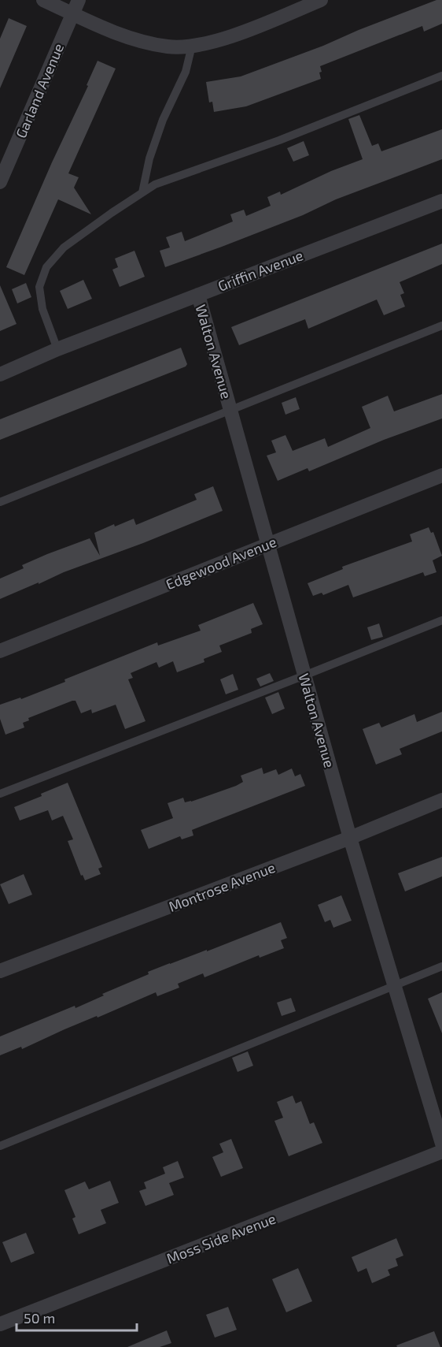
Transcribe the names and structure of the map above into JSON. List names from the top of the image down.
{
  "streets": {
    "street": [
      "Garland Avenue",
      "Griffin Avenue",
      "Walton Avenue",
      "Edgewood Avenue",
      "Montrose Avenue",
      "Moss Side Avenue"
    ]
  },
  "crossings": [
    ["Griffin Avenue", "Walton Avenue"],
    ["Walton Avenue", "Edgewood Avenue"],
    ["Walton Avenue", "Montrose Avenue"]
  ],
  "scale_bar": "50 m"
}
